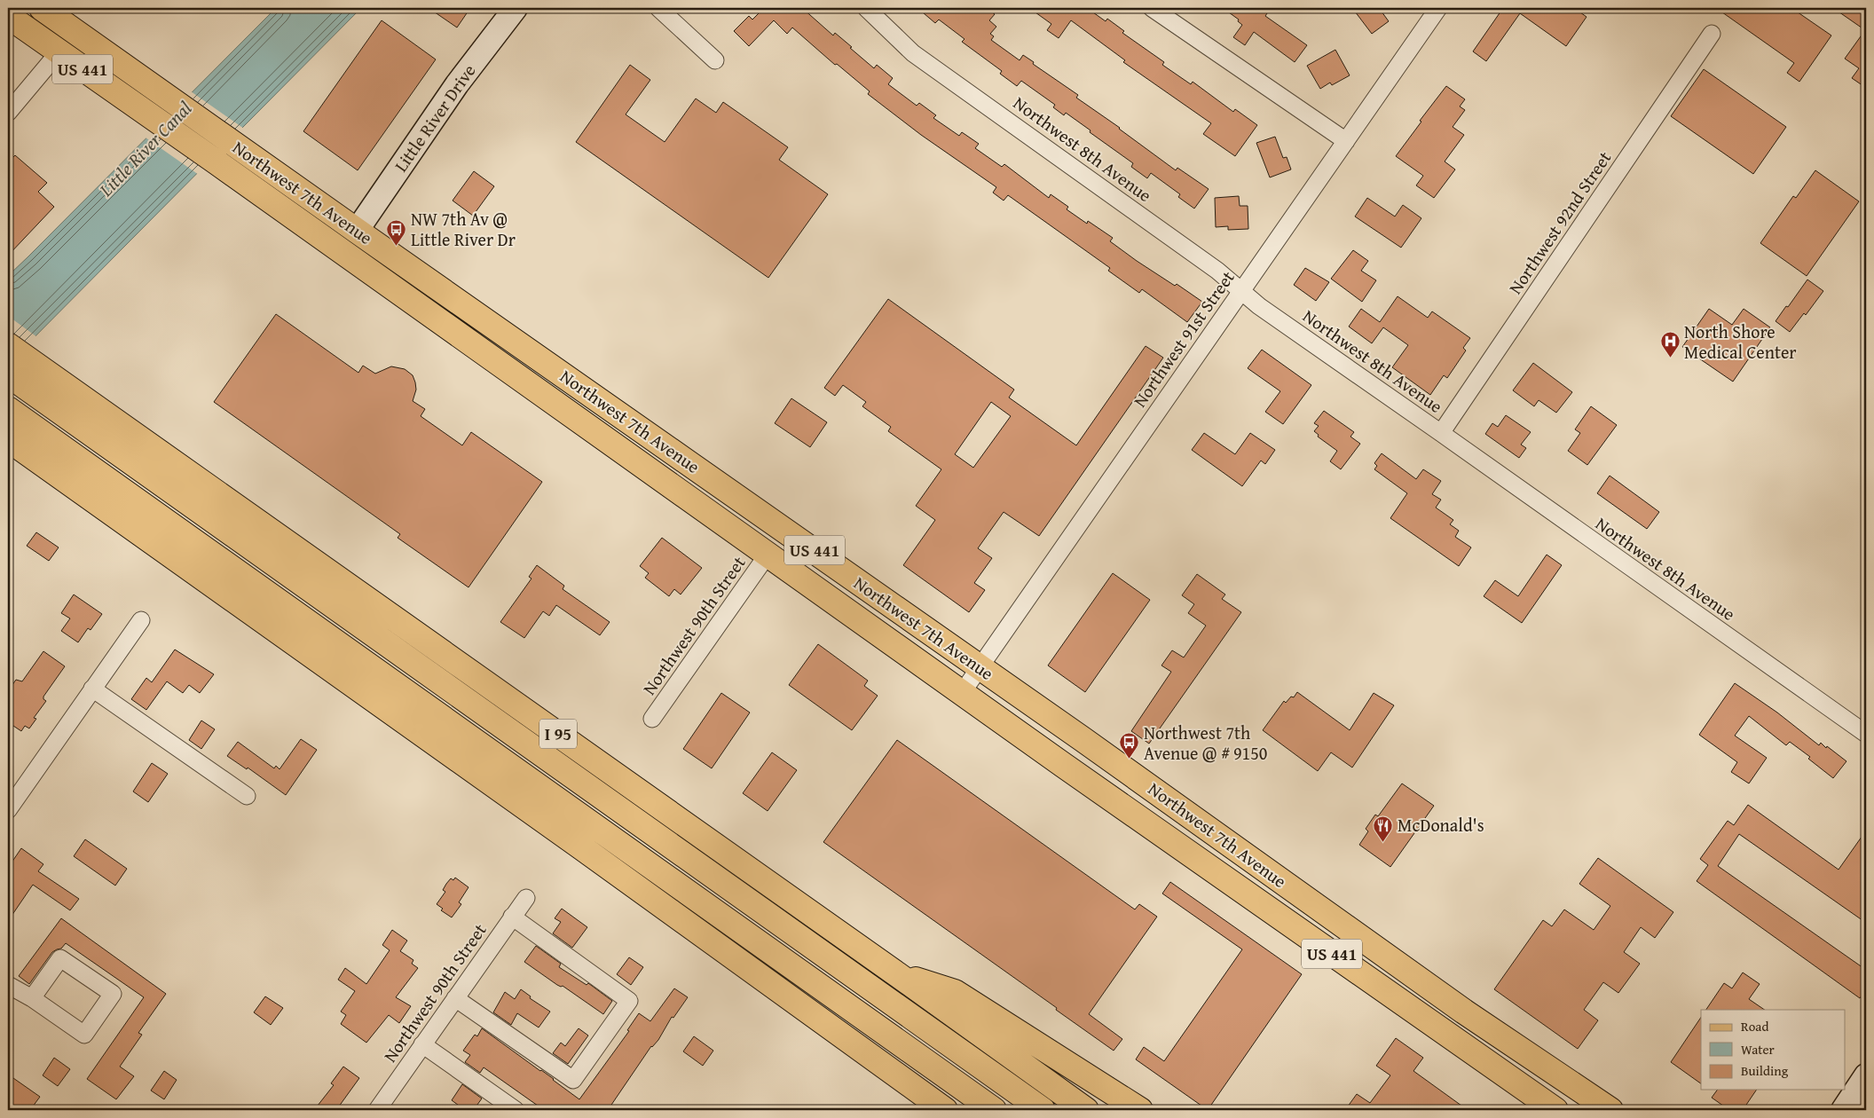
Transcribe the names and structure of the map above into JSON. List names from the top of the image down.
{
  "streets": {
    "main road": ["US 441", "Northwest 7th Avenue", "I 95"],
    "street": [
      "Little River Drive",
      "Northwest 8th Avenue",
      "Northwest 92nd Street",
      "Northwest 91st Street",
      "Northwest 90th Street"
    ]
  },
  "crossings": [
    ["Little River Drive", "Northwest 7th Avenue"],
    ["Northwest 8th Avenue", "Northwest 92nd Street"],
    ["Northwest 8th Avenue", "Northwest 91st Street"],
    ["Northwest 7th Avenue", "Northwest 91st Street"],
    ["Northwest 7th Avenue", "Northwest 90th Street"]
  ],
  "water": ["Little River Canal"],
  "places": {
    "bus stop": ["NW 7th Av @ Little River Dr", "Northwest 7th Avenue @ # 9150"],
    "hospital": ["North Shore Medical Center"],
    "restaurant": ["McDonald's"]
  },
  "legend": ["Road", "Water", "Building"]
}
